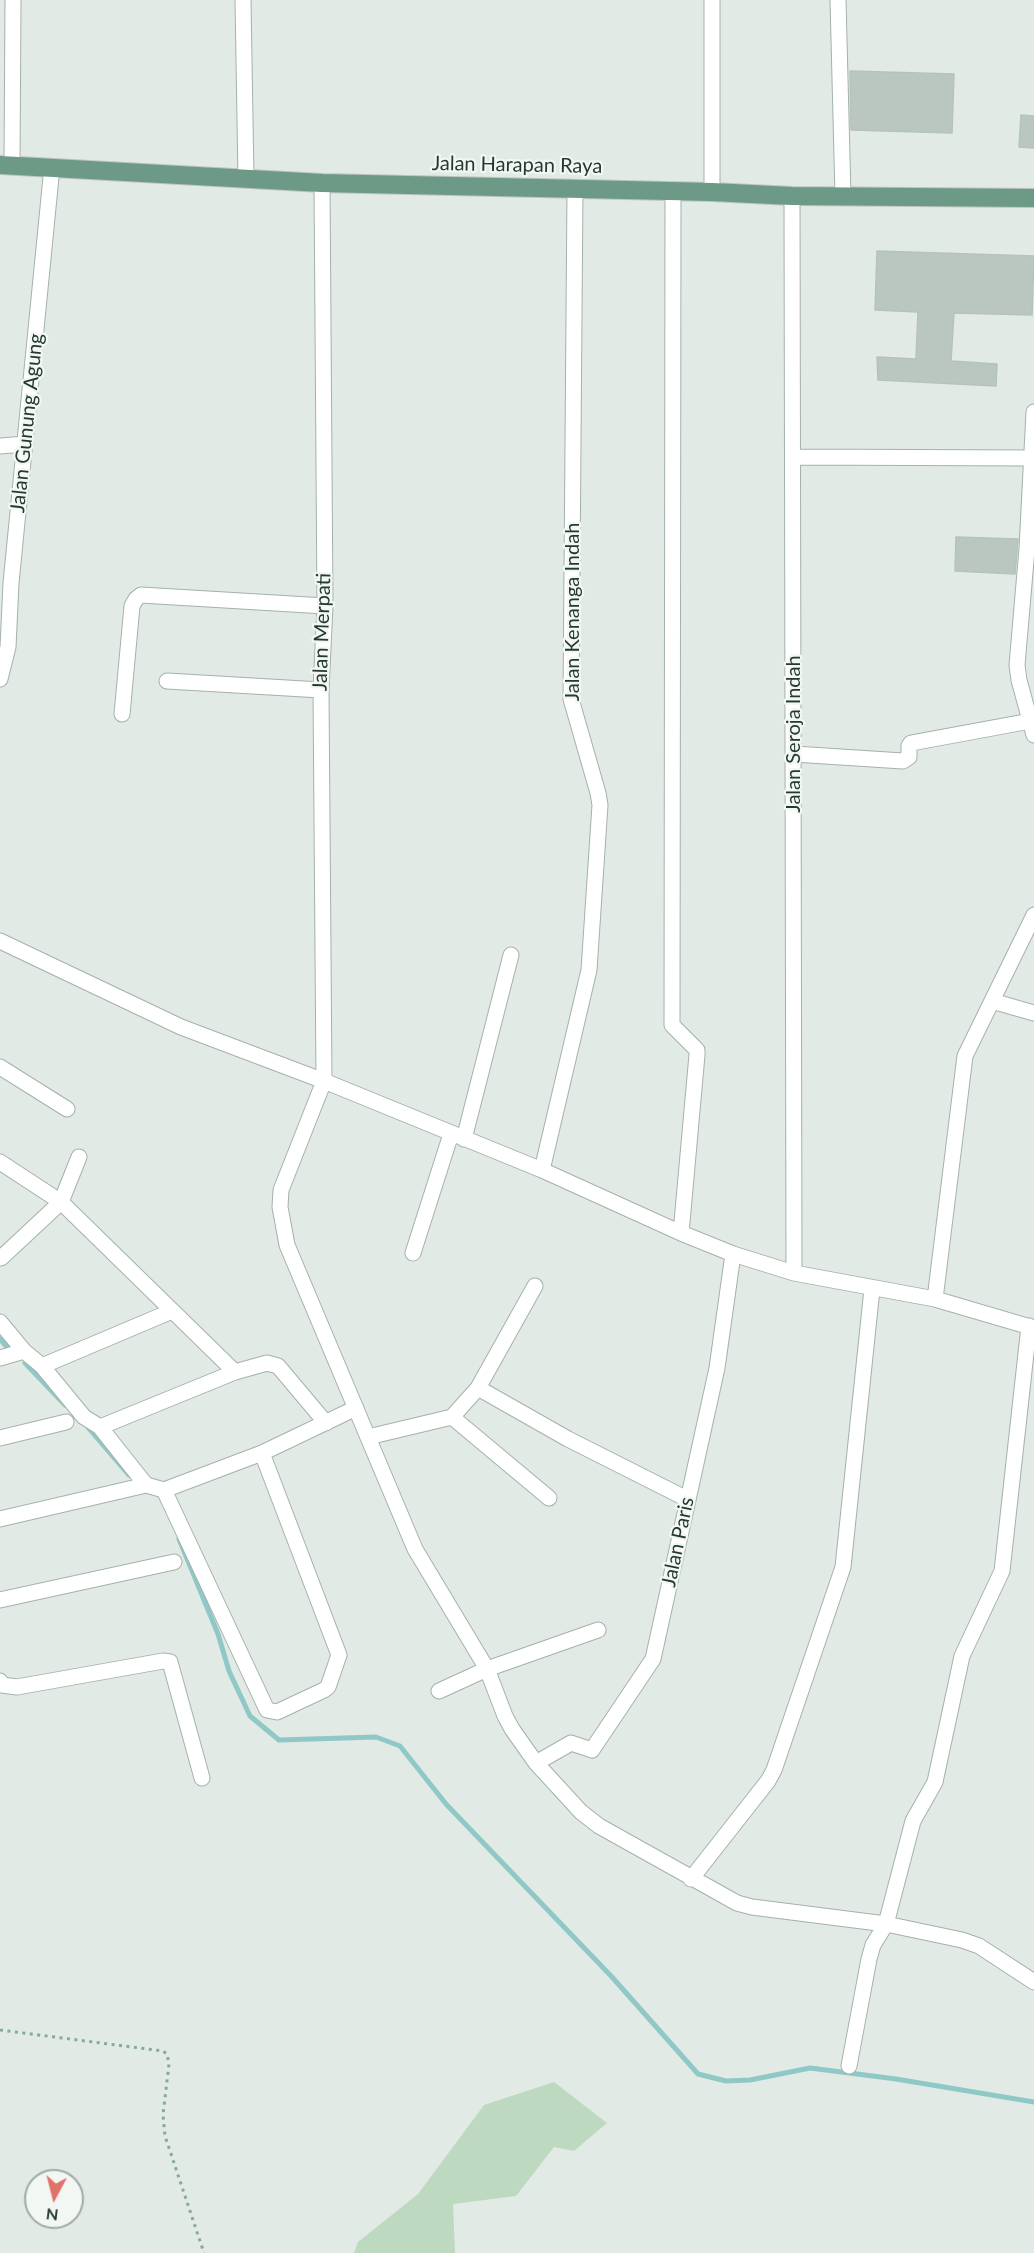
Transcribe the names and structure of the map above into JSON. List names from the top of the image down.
{
  "streets": {
    "main road": ["Jalan Harapan Raya"],
    "street": [
      "Jalan Gunung Agung",
      "Jalan Kenanga Indah",
      "Jalan Merpati",
      "Jalan Seroja Indah",
      "Jalan Paris"
    ]
  },
  "crossings": [
    ["Jalan Harapan Raya", "Jalan Gunung Agung"],
    ["Jalan Harapan Raya", "Jalan Kenanga Indah"],
    ["Jalan Harapan Raya", "Jalan Merpati"],
    ["Jalan Harapan Raya", "Jalan Seroja Indah"]
  ],
  "north": "bottom"
}
